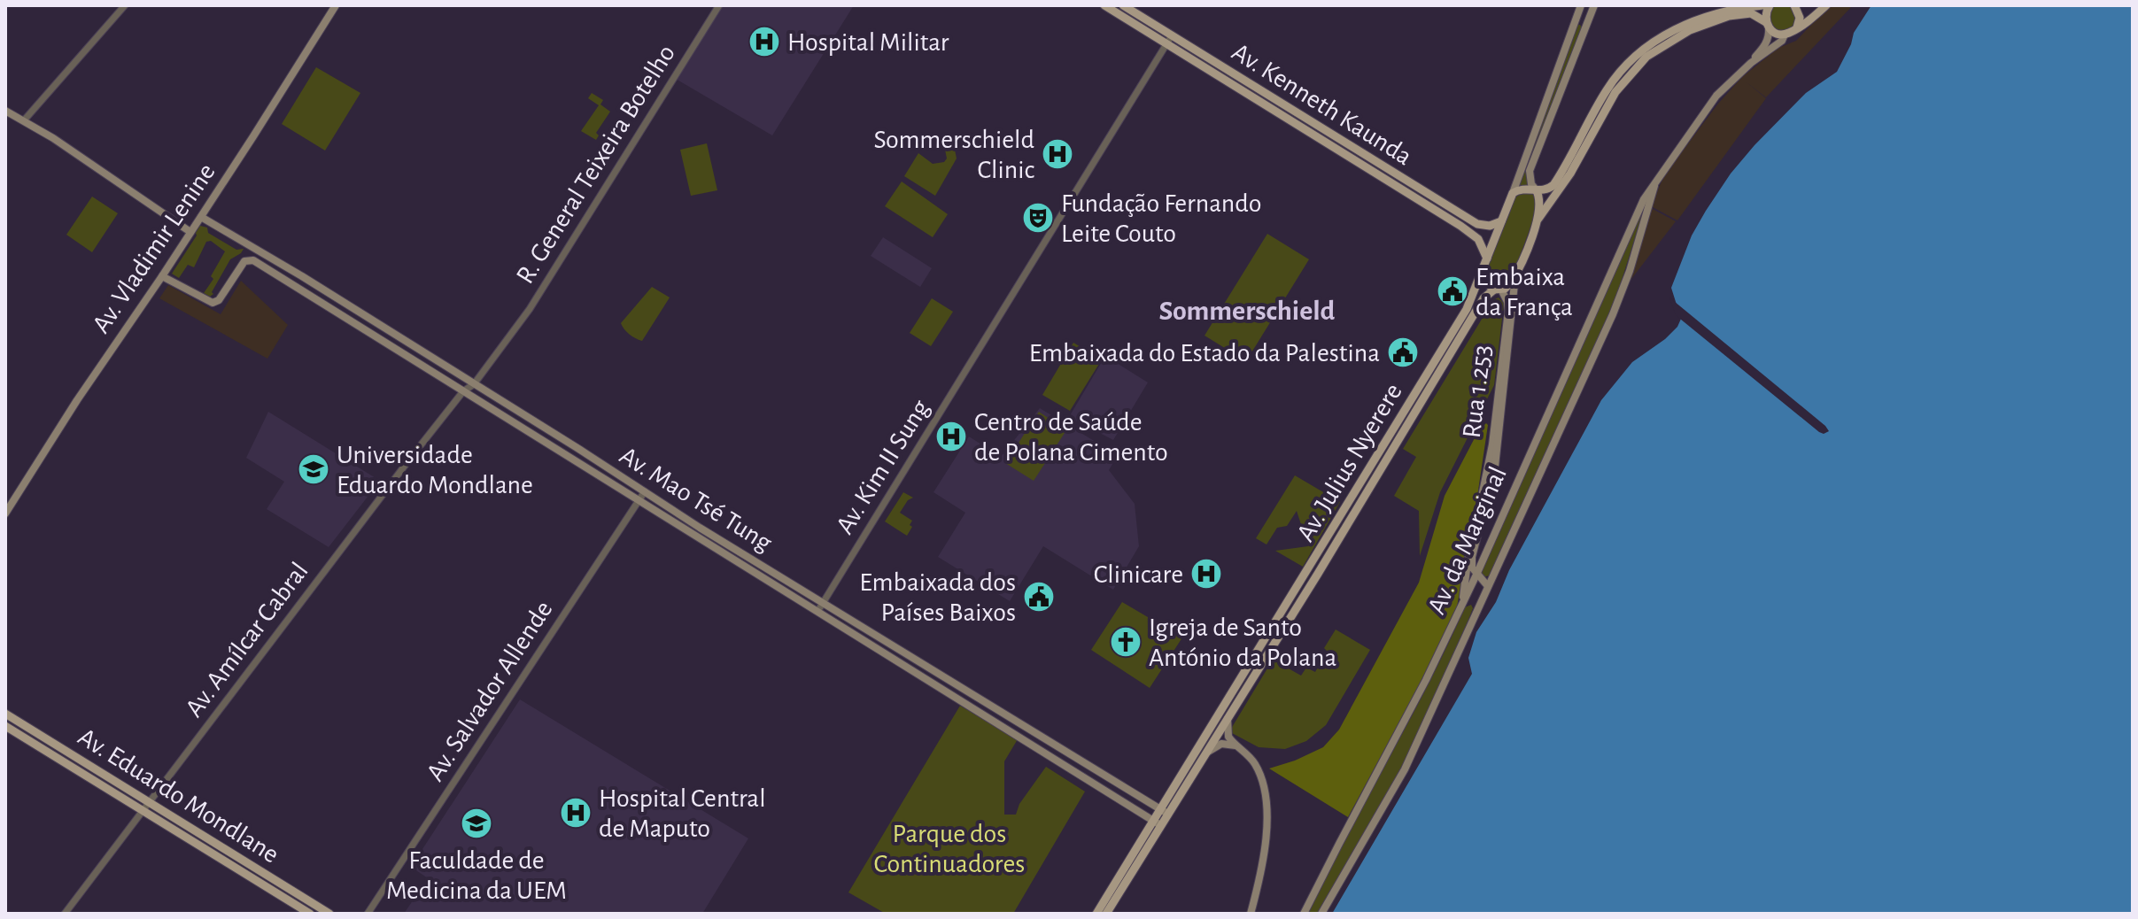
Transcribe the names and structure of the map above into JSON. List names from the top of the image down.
{
  "streets": {
    "main road": [
      "Av. Kenneth Kaunda",
      "Av. Vladimir Lenine",
      "Rua 1.253",
      "Av. Julius Nyerere",
      "Av. Mao Tsé Tung",
      "Av. da Marginal",
      "Av. Eduardo Mondlane"
    ],
    "street": [
      "R. General Teixeira Botelho",
      "Av. Kim II Sung",
      "Av. Amílcar Cabral",
      "Av. Salvador Allende"
    ]
  },
  "crossings": [
    ["Av. Kenneth Kaunda", "Av. Julius Nyerere"],
    ["Av. Kenneth Kaunda", "Av. Kim II Sung"],
    ["R. General Teixeira Botelho", "Av. Mao Tsé Tung"],
    ["R. General Teixeira Botelho", "Av. Amílcar Cabral"],
    ["Av. Vladimir Lenine", "Av. Mao Tsé Tung"],
    ["Rua 1.253", "Av. Julius Nyerere"],
    ["Rua 1.253", "Av. da Marginal"],
    ["Av. Julius Nyerere", "Av. Mao Tsé Tung"],
    ["Av. Kim II Sung", "Av. Mao Tsé Tung"],
    ["Av. Mao Tsé Tung", "Av. Amílcar Cabral"],
    ["Av. Mao Tsé Tung", "Av. Salvador Allende"],
    ["Av. Amílcar Cabral", "Av. Eduardo Mondlane"]
  ],
  "districts": ["Sommerschield"],
  "parks": ["Parque dos Continuadores"],
  "places": {
    "hospital": [
      "Hospital Militar",
      "Sommerschield Clinic",
      "Centro de Saúde de Polana Cimento",
      "Clinicare",
      "Hospital Central de Maputo"
    ],
    "theatre": ["Fundação Fernando Leite Couto"],
    "public building": ["Embaixa da França", "Embaixada do Estado da Palestina", "Embaixada dos Países Baixos"],
    "school or university": ["Universidade Eduardo Mondlane", "Faculdade de Medicina da UEM"],
    "church": ["Igreja de Santo António da Polana"]
  }
}
